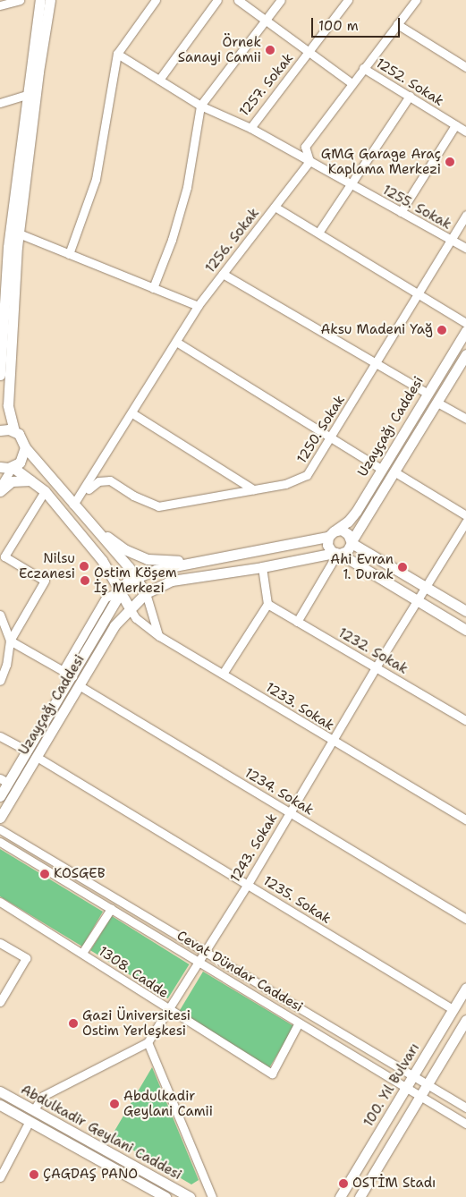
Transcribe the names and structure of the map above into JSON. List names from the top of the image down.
{
  "streets": {
    "main road": ["Uzayçağı Caddesi", "100. Yıl Bulvarı", "Abdulkadir Geylani Caddesi"],
    "street": [
      "1252. Sokak",
      "1257. Sokak",
      "1255. Sokak",
      "1256. Sokak",
      "1250. Sokak",
      "1232. Sokak",
      "1233. Sokak",
      "1234. Sokak",
      "1243. Sokak",
      "1235. Sokak",
      "Cevat Dündar Caddesi",
      "1308. Cadde"
    ]
  },
  "crossings": [
    ["1257. Sokak", "1255. Sokak"],
    ["1255. Sokak", "1256. Sokak"],
    ["1255. Sokak", "1250. Sokak"],
    ["1256. Sokak", "1250. Sokak"],
    ["Uzayçağı Caddesi", "1233. Sokak"],
    ["Uzayçağı Caddesi", "1234. Sokak"],
    ["Uzayçağı Caddesi", "1235. Sokak"],
    ["1232. Sokak", "1243. Sokak"],
    ["1233. Sokak", "1243. Sokak"],
    ["1234. Sokak", "1243. Sokak"],
    ["1243. Sokak", "1235. Sokak"],
    ["1243. Sokak", "Cevat Dündar Caddesi"],
    ["1243. Sokak", "1308. Cadde"],
    ["1235. Sokak", "100. Yıl Bulvarı"],
    ["Cevat Dündar Caddesi", "1308. Cadde"],
    ["Cevat Dündar Caddesi", "100. Yıl Bulvarı"]
  ],
  "places": [
    "Örnek Sanayi Camii",
    "GMG Garage Araç Kaplama Merkezi",
    "Aksu Madeni Yağ",
    "Nilsu Eczanesi",
    "Ahi Evran 1. Durak",
    "Ostim Köşem İş Merkezi",
    "KOSGEB",
    "Gazi Üniversitesi Ostim Yerleşkesi",
    "Abdulkadir Geylani Camii",
    "ÇAGDAŞ PANO",
    "OSTİM Stadı"
  ],
  "scale_bar": "100 m"
}
